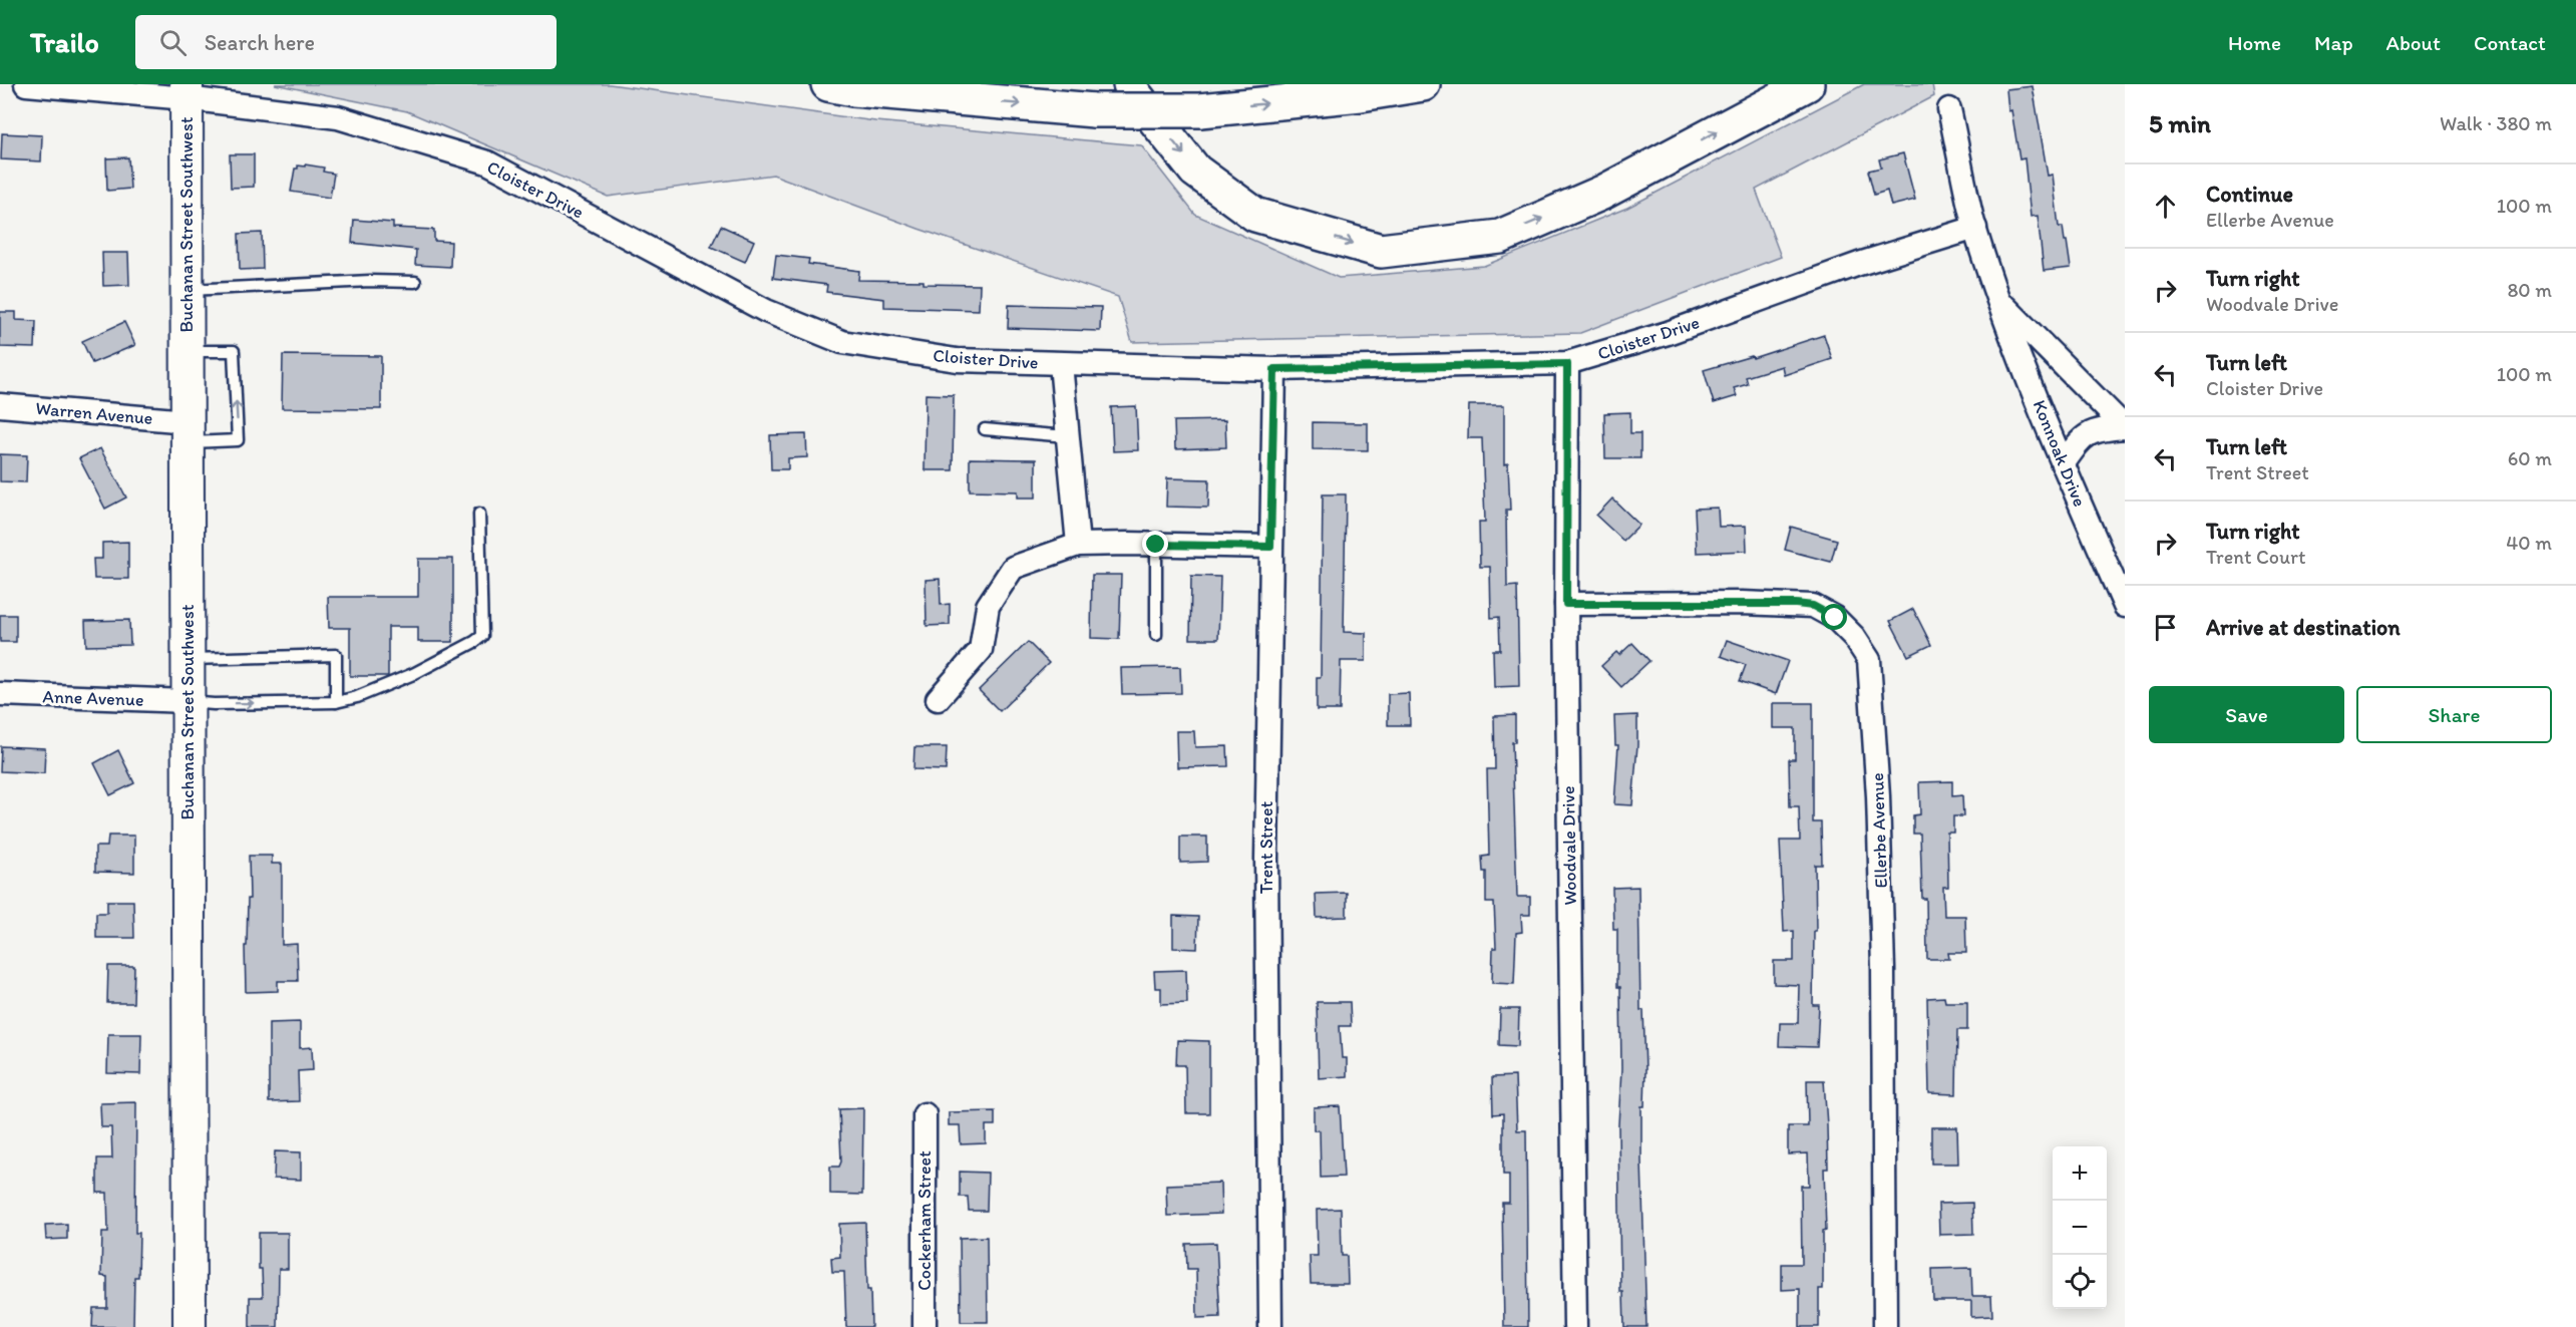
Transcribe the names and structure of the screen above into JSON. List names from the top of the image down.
{
  "streets": {
    "street": [
      "Cloister Drive",
      "Buchanan Street Southwest",
      "Warren Avenue",
      "Konnoak Drive",
      "Anne Avenue",
      "Ellerbe Avenue",
      "Woodvale Drive",
      "Trent Street",
      "Cockerham Street"
    ]
  },
  "crossings": [
    ["Cloister Drive", "Buchanan Street Southwest"],
    ["Cloister Drive", "Konnoak Drive"],
    ["Cloister Drive", "Woodvale Drive"],
    ["Cloister Drive", "Trent Street"],
    ["Buchanan Street Southwest", "Warren Avenue"],
    ["Buchanan Street Southwest", "Anne Avenue"],
    ["Ellerbe Avenue", "Woodvale Drive"]
  ],
  "page": {
    "header": "Trailo",
    "search": "Search here",
    "nav": [
      "Home",
      "Map",
      "About",
      "Contact"
    ],
    "heading": ["5 min", "Walk · 380 m"],
    "list": [
      ["Continue", "Ellerbe Avenue", "100 m"],
      ["Turn right", "Woodvale Drive", "80 m"],
      ["Turn left", "Cloister Drive", "100 m"],
      ["Turn left", "Trent Street", "60 m"],
      ["Turn right", "Trent Court", "40 m"],
      "Arrive at destination"
    ],
    "buttons": ["Save", "Share"],
    "map_buttons": ["+", "−"]
  }
}
